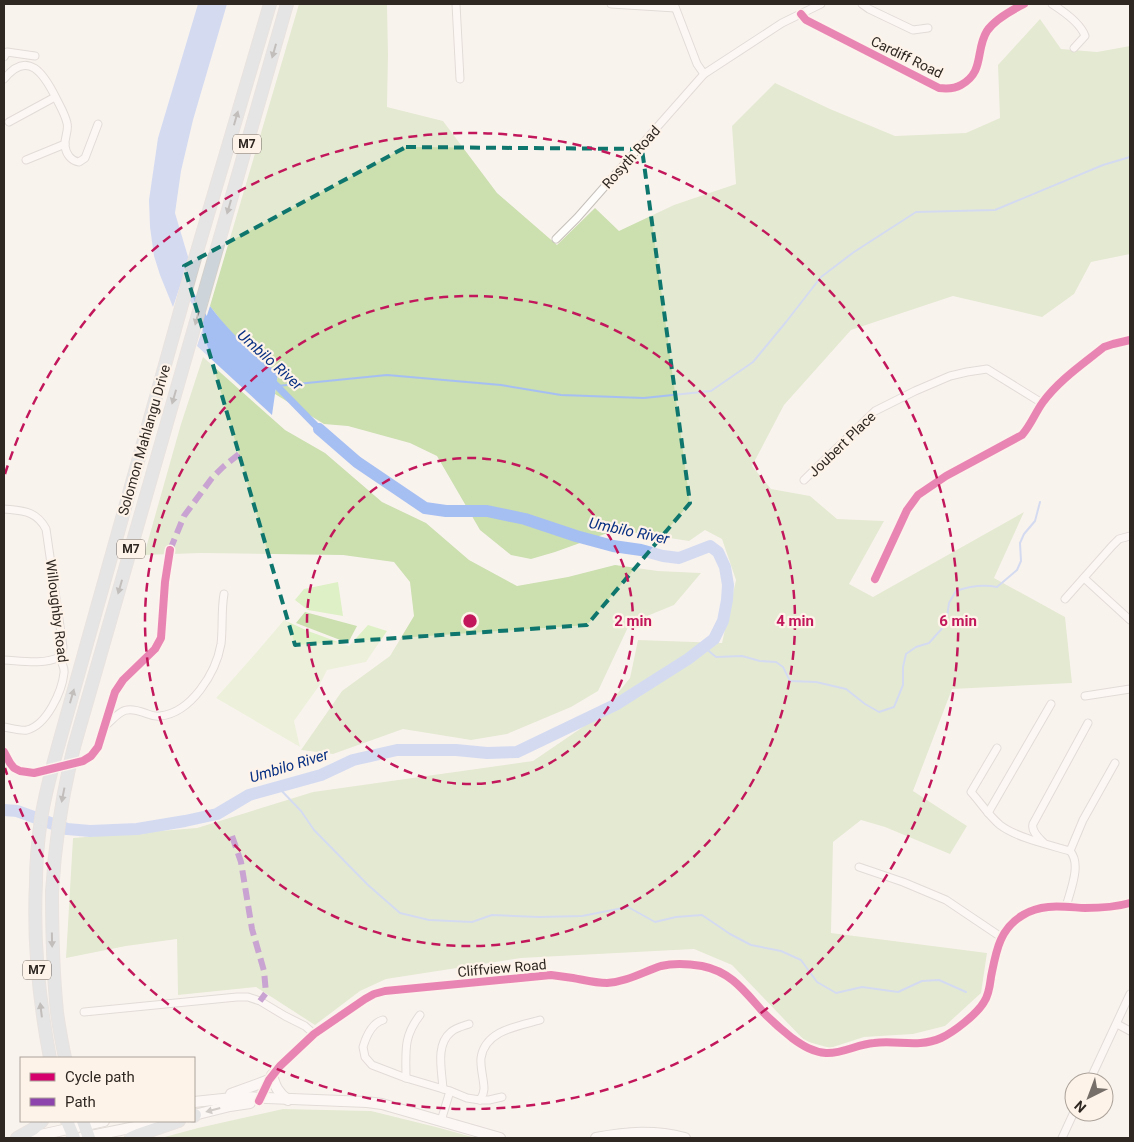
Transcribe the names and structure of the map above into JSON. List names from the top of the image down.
{
  "streets": {
    "highway": ["M7", "Solomon Mahlangu Drive"],
    "street": [
      "Cardiff Road",
      "Rosyth Road",
      "Joubert Place",
      "Willoughby Road",
      "Cliffview Road"
    ]
  },
  "water": ["Umbilo River"],
  "legend": ["Cycle path", "Path"],
  "north": "bottom left",
  "rings": ["2 min", "4 min", "6 min"]
}
